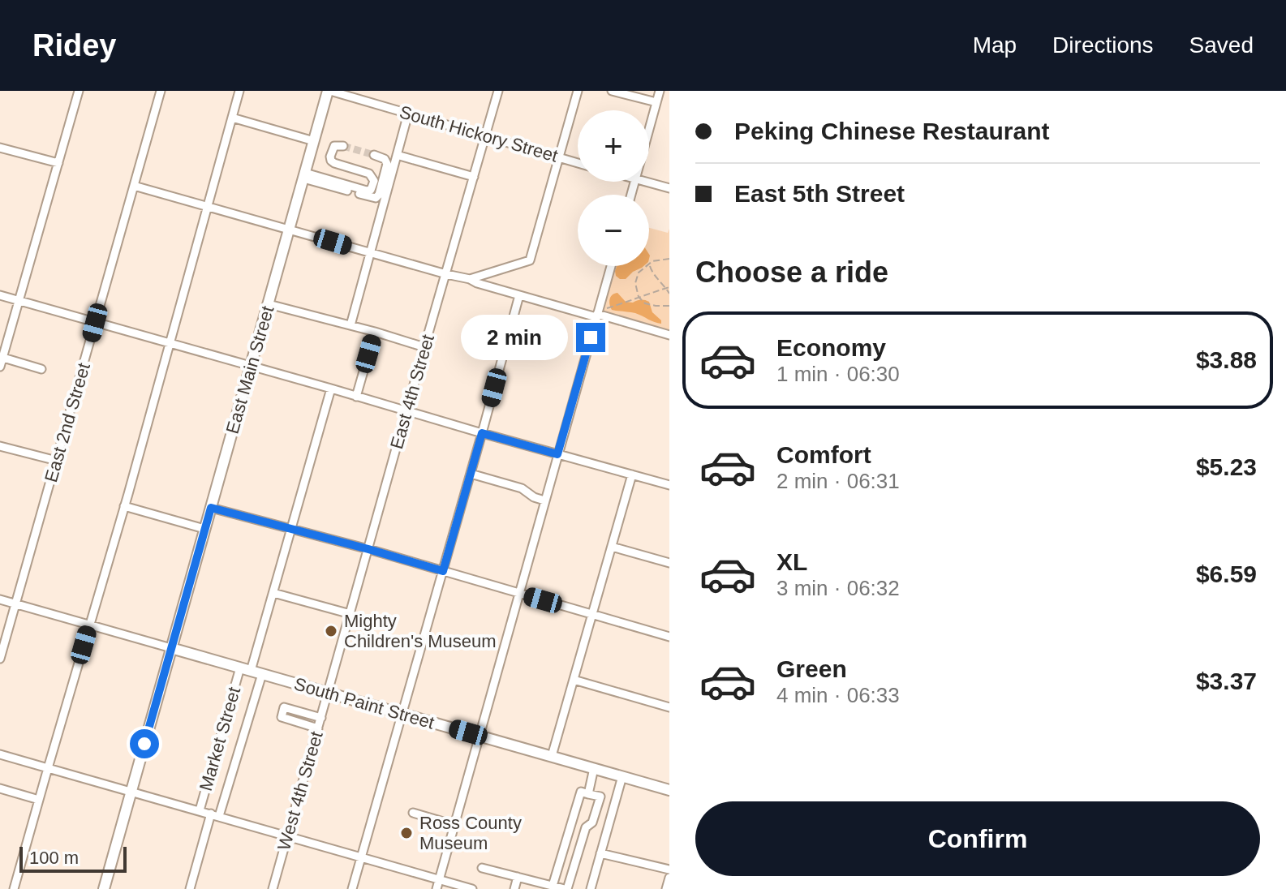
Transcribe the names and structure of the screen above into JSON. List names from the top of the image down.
{
  "streets": {
    "main road": ["East Main Street", "South Paint Street"],
    "street": [
      "South Hickory Street",
      "East 4th Street",
      "East 2nd Street",
      "Market Street",
      "West 4th Street"
    ]
  },
  "crossings": [
    ["South Hickory Street", "East Main Street"],
    ["South Hickory Street", "East 4th Street"],
    ["East Main Street", "South Paint Street"],
    ["East 4th Street", "South Paint Street"],
    ["East 4th Street", "West 4th Street"],
    ["South Paint Street", "Market Street"],
    ["South Paint Street", "West 4th Street"]
  ],
  "places": ["Mighty Children's Museum", "Ross County Museum"],
  "scale_bar": "100 m",
  "page": {
    "header": "Ridey",
    "nav": ["Map", "Directions", "Saved"],
    "banner": ["Peking Chinese Restaurant", "East 5th Street"],
    "map_buttons": ["+", "−"],
    "heading": "Choose a ride",
    "list": [
      {
        "name": "Economy",
        "note": "1 min · 06:30",
        "value": "$3.88"
      },
      {
        "name": "Comfort",
        "note": "2 min · 06:31",
        "value": "$5.23"
      },
      {
        "name": "XL",
        "note": "3 min · 06:32",
        "value": "$6.59"
      },
      {
        "name": "Green",
        "note": "4 min · 06:33",
        "value": "$3.37"
      }
    ],
    "bubble": "2 min",
    "buttons": "Confirm",
    "scale": "100 m"
  }
}
